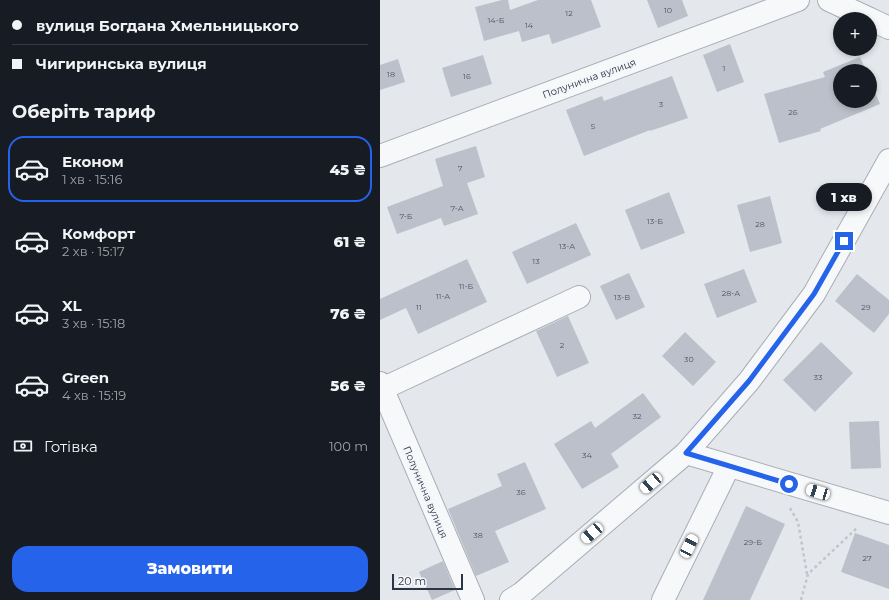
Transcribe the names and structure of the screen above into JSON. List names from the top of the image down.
{
  "streets": {
    "street": ["Полунична вулиця"]
  },
  "house_numbers": [
    "10",
    "12",
    "14-Б",
    "14",
    "1",
    "18",
    "16",
    "3",
    "26",
    "5",
    "7",
    "7-А",
    "7-Б",
    "13-Б",
    "28",
    "13-А",
    "13",
    "11-Б",
    "28-А",
    "11-А",
    "13-В",
    "11",
    "29",
    "2",
    "30",
    "33",
    "32",
    "34",
    "36",
    "38",
    "29-Б",
    "27"
  ],
  "scale_bar": "20 m",
  "page": {
    "banner": ["вулиця Богдана Хмельницького", "Чигиринська вулиця"],
    "map_buttons": ["+", "−"],
    "heading": "Оберіть тариф",
    "list": [
      {
        "name": "Економ",
        "note": "1 хв · 15:16",
        "value": "45 ₴"
      },
      {
        "name": "Комфорт",
        "note": "2 хв · 15:17",
        "value": "61 ₴"
      },
      {
        "name": "XL",
        "note": "3 хв · 15:18",
        "value": "76 ₴"
      },
      {
        "name": "Green",
        "note": "4 хв · 15:19",
        "value": "56 ₴"
      }
    ],
    "bubble": "1 хв",
    "pay": ["Готівка", "100 m"],
    "buttons": "Замовити",
    "scale": "20 m"
  }
}
